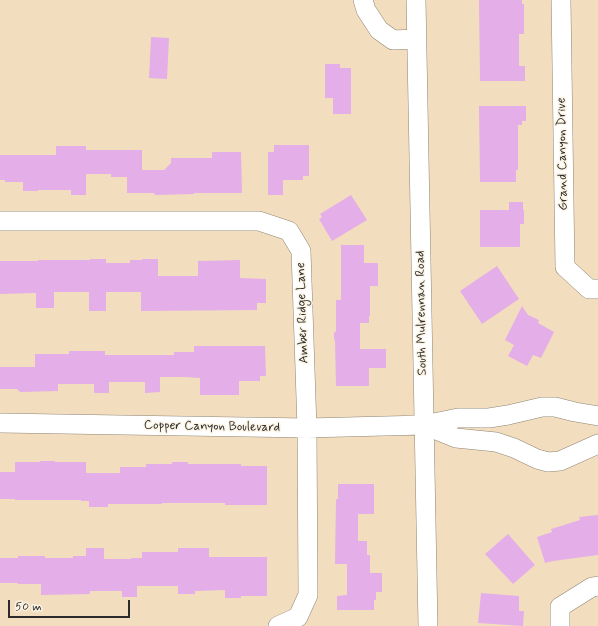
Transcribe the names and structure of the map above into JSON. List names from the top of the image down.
{
  "streets": {
    "street": [
      "Grand Canyon Drive",
      "Amber Ridge Lane",
      "South Mulrennan Road",
      "Copper Canyon Boulevard"
    ]
  },
  "crossings": [
    ["Amber Ridge Lane", "Copper Canyon Boulevard"],
    ["South Mulrennan Road", "Copper Canyon Boulevard"]
  ],
  "scale_bar": "50 m"
}
